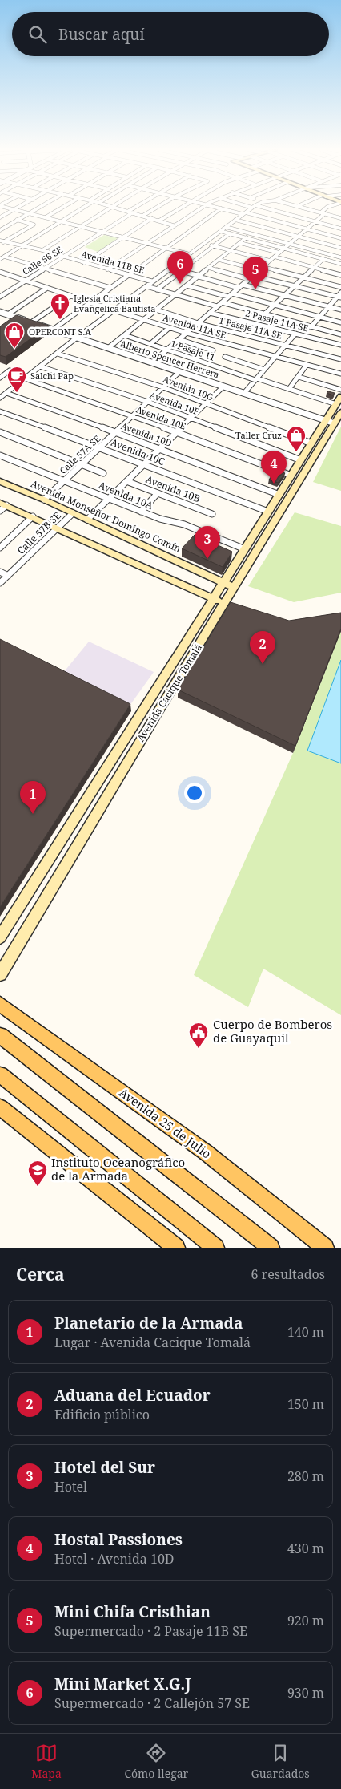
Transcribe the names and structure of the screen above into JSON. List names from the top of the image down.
{
  "streets": {
    "main road": ["Avenida Monseñor Domingo Comín", "Avenida Cacique Tomalá", "Avenida 25 de Julio"],
    "street": [
      "Calle 56 SE",
      "Avenida 11B SE",
      "2 Pasaje 11A SE",
      "Avenida 11A SE",
      "1 Pasaje 11A SE",
      "1 Pasaje 11",
      "Alberto Spencer Herrera",
      "Avenida 10G",
      "Avenida 10F",
      "Avenida 10E",
      "Avenida 10D",
      "Avenida 10C",
      "Calle 57A SE",
      "Avenida 10B",
      "Avenida 10A",
      "Calle 57B SE"
    ]
  },
  "crossings": [
    ["Calle 56 SE", "Avenida 11B SE"],
    ["Calle 56 SE", "Avenida 11A SE"],
    ["1 Pasaje 11", "Avenida Cacique Tomalá"],
    ["Alberto Spencer Herrera", "Calle 57A SE"],
    ["Alberto Spencer Herrera", "Avenida Cacique Tomalá"],
    ["Avenida 10G", "Calle 57A SE"],
    ["Avenida 10G", "Avenida Cacique Tomalá"],
    ["Avenida 10F", "Calle 57A SE"],
    ["Avenida 10F", "Avenida Cacique Tomalá"],
    ["Avenida 10E", "Calle 57A SE"],
    ["Avenida 10E", "Avenida Cacique Tomalá"],
    ["Avenida 10D", "Calle 57A SE"],
    ["Avenida 10D", "Avenida Cacique Tomalá"],
    ["Avenida 10C", "Calle 57A SE"],
    ["Avenida 10C", "Avenida Cacique Tomalá"],
    ["Calle 57A SE", "Avenida 10A"],
    ["Calle 57A SE", "Avenida Monseñor Domingo Comín"],
    ["Avenida 10A", "Avenida Cacique Tomalá"],
    ["Avenida Monseñor Domingo Comín", "Calle 57B SE"],
    ["Avenida Monseñor Domingo Comín", "Avenida Cacique Tomalá"]
  ],
  "places": {
    "church": ["Iglesia Cristiana Evangélica Bautista"],
    "shop": ["OPERCONT S.A", "Taller Cruz"],
    "cafe": ["Salchi Pap"],
    "public building": ["Cuerpo de Bomberos de Guayaquil"],
    "school or university": ["Instituto Oceanográfico de la Armada"]
  },
  "page": {
    "search": "Buscar aquí",
    "pins": [
      "6",
      "5",
      "4",
      "3",
      "2",
      "1"
    ],
    "heading": ["Cerca", "6 resultados"],
    "list": [
      {
        "mark": "1",
        "name": "Planetario de la Armada",
        "note": "Lugar · Avenida Cacique Tomalá",
        "value": "140 m"
      },
      {
        "mark": "2",
        "name": "Aduana del Ecuador",
        "note": "Edificio público",
        "value": "150 m"
      },
      {
        "mark": "3",
        "name": "Hotel del Sur",
        "note": "Hotel",
        "value": "280 m"
      },
      {
        "mark": "4",
        "name": "Hostal Passiones",
        "note": "Hotel · Avenida 10D",
        "value": "430 m"
      },
      {
        "mark": "5",
        "name": "Mini Chifa Cristhian",
        "note": "Supermercado · 2 Pasaje 11B SE",
        "value": "920 m"
      },
      {
        "mark": "6",
        "name": "Mini Market X.G.J",
        "note": "Supermercado · 2 Callejón 57 SE",
        "value": "930 m"
      }
    ],
    "nav": ["Mapa", "Cómo llegar", "Guardados"]
  }
}
